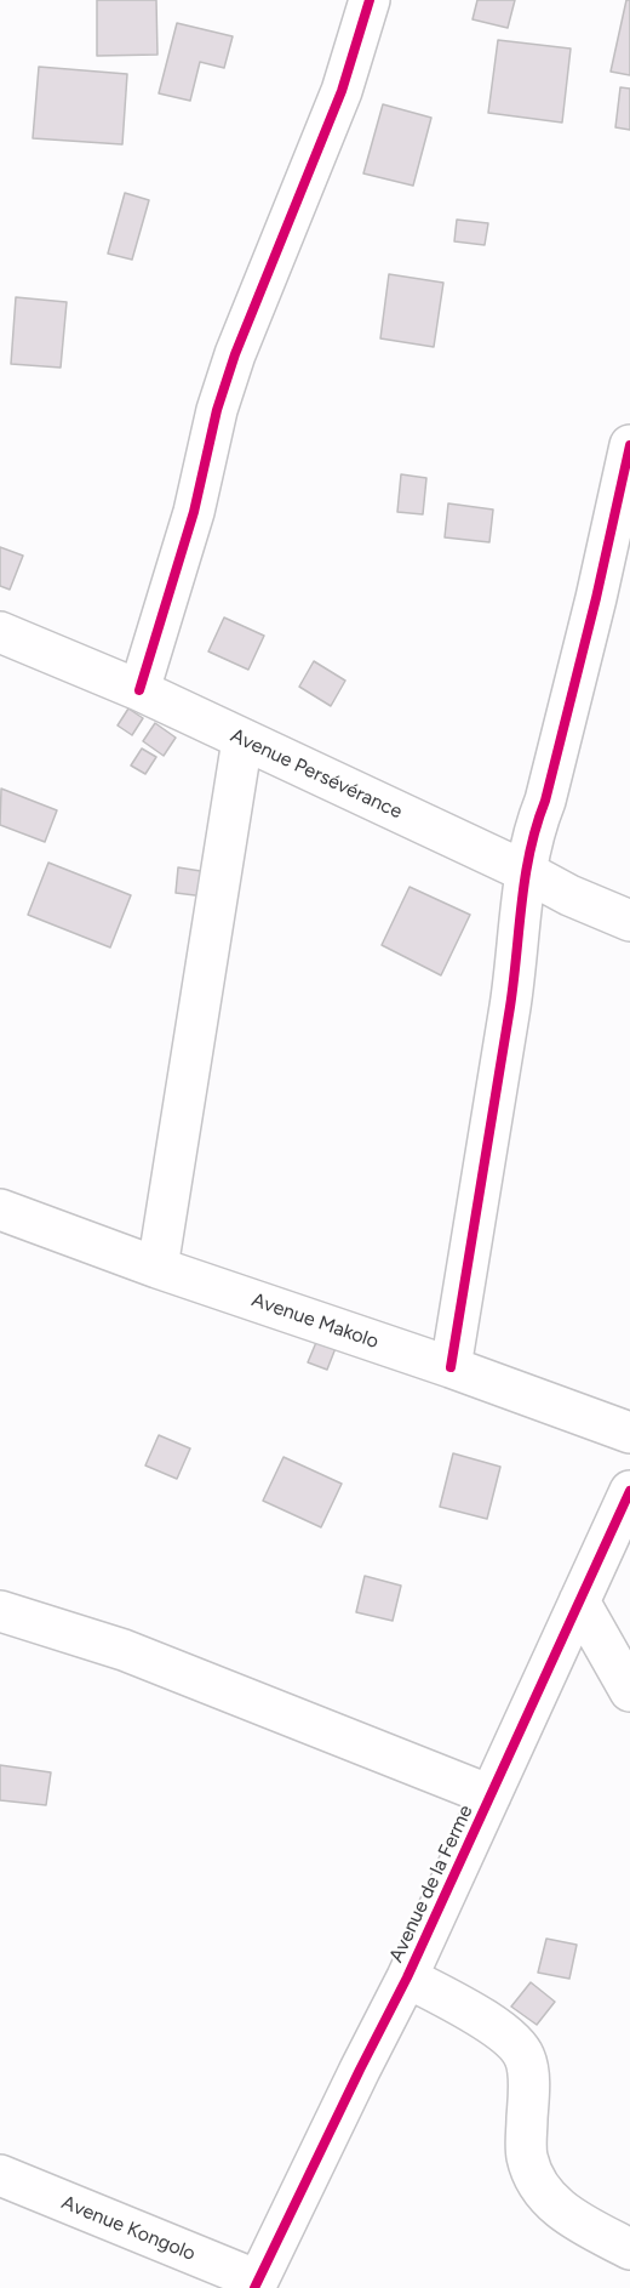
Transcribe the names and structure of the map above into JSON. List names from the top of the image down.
{
  "streets": {
    "street": [
      "Avenue Persévérance",
      "Avenue Makolo",
      "Avenue de la Ferme",
      "Avenue Kongolo"
    ]
  },
  "crossings": [
    ["Avenue de la Ferme", "Avenue Kongolo"]
  ]
}
